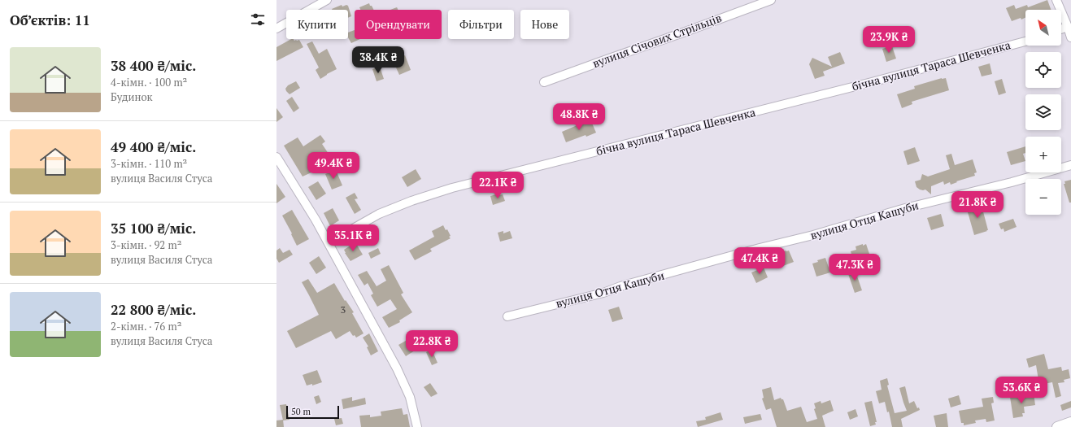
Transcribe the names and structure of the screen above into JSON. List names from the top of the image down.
{
  "streets": {
    "street": ["вулиця Січових Стрільців", "бічна вулиця Тараса Шевченка", "вулиця Отця Кашуби"]
  },
  "house_numbers": ["3"],
  "scale_bar": "50 m",
  "north": "top left",
  "page": {
    "heading": "Об’єктів: 11",
    "map_buttons": ["+", "−"],
    "chip": [
      "Купити",
      "Орендувати",
      "Фільтри",
      "Нове"
    ],
    "price": [
      "23.9K ₴",
      "38.4K ₴",
      "48.8K ₴",
      "49.4K ₴",
      "22.1K ₴",
      "21.8K ₴",
      "35.1K ₴",
      "47.4K ₴",
      "47.3K ₴",
      "22.8K ₴",
      "53.6K ₴"
    ],
    "list": [
      {
        "name": "38 400 ₴/міс.",
        "note": "4-кімн. · 100 m² · Будинок"
      },
      {
        "name": "49 400 ₴/міс.",
        "note": "3-кімн. · 110 m² · вулиця Василя Стуса"
      },
      {
        "name": "35 100 ₴/міс.",
        "note": "3-кімн. · 92 m² · вулиця Василя Стуса"
      },
      {
        "name": "22 800 ₴/міс.",
        "note": "2-кімн. · 76 m² · вулиця Василя Стуса"
      }
    ],
    "scale": "50 m"
  }
}
